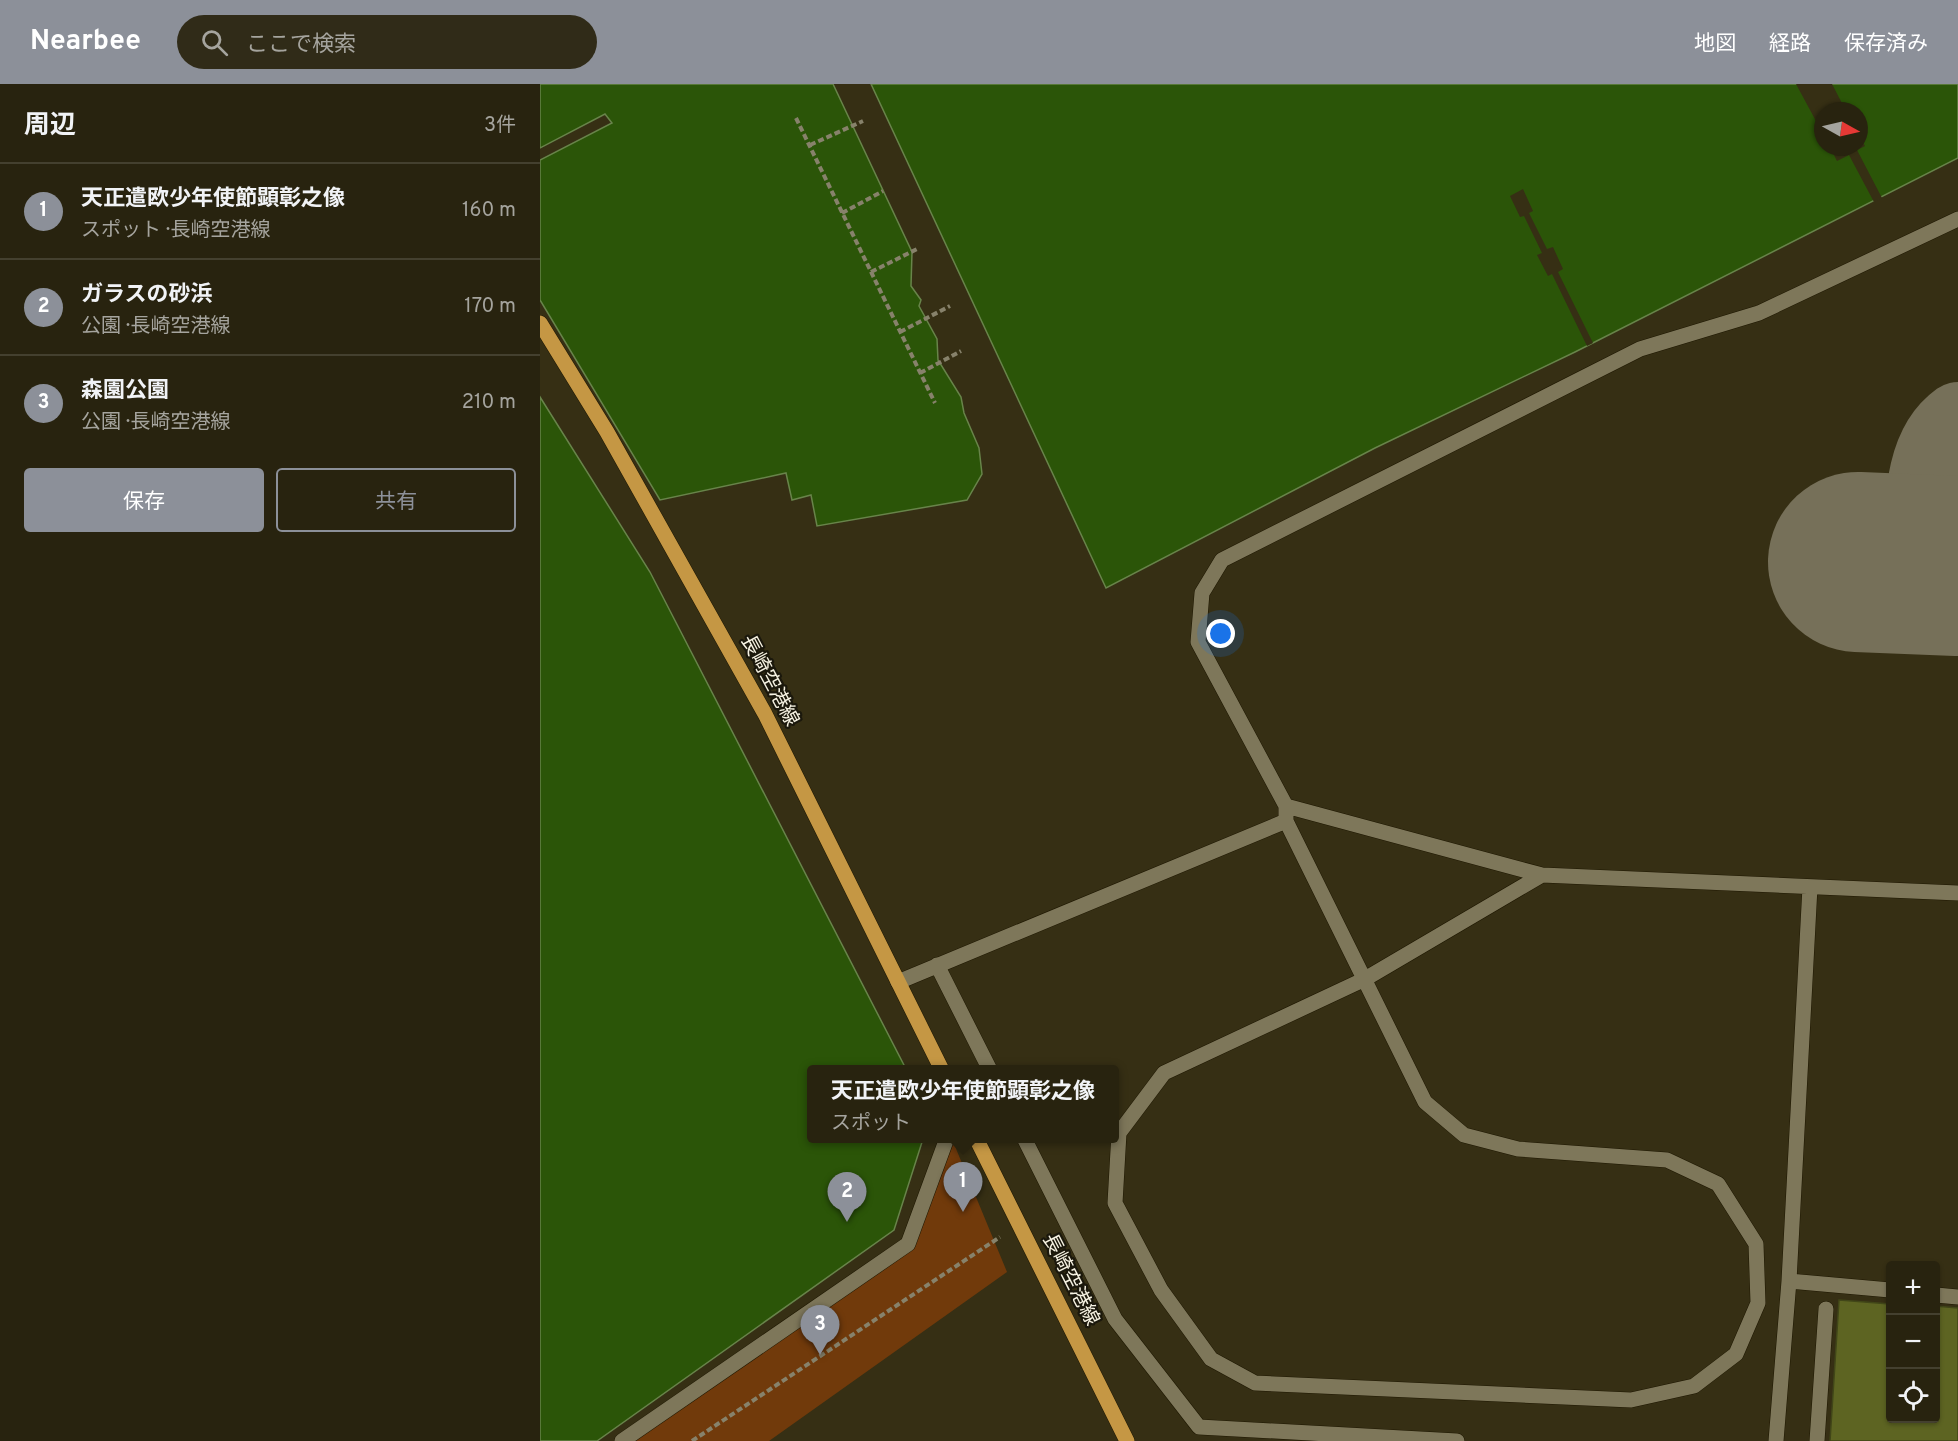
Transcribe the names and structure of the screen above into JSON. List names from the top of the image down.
{
  "streets": {
    "main road": ["長崎空港線"]
  },
  "north": "right",
  "page": {
    "header": "Nearbee",
    "search": "ここで検索",
    "nav": ["地図", "経路", "保存済み"],
    "heading": ["周辺", "3件"],
    "list": [
      {
        "mark": "1",
        "name": "天正遣欧少年使節顕彰之像",
        "note": "スポット · 長崎空港線",
        "value": "160 m"
      },
      {
        "mark": "2",
        "name": "ガラスの砂浜",
        "note": "公園 · 長崎空港線",
        "value": "170 m"
      },
      {
        "mark": "3",
        "name": "森園公園",
        "note": "公園 · 長崎空港線",
        "value": "210 m"
      }
    ],
    "buttons": ["保存", "共有"],
    "popup": ["天正遣欧少年使節顕彰之像", "スポット"],
    "pins": ["1", "2", "3"],
    "map_buttons": ["+", "−"]
  }
}
